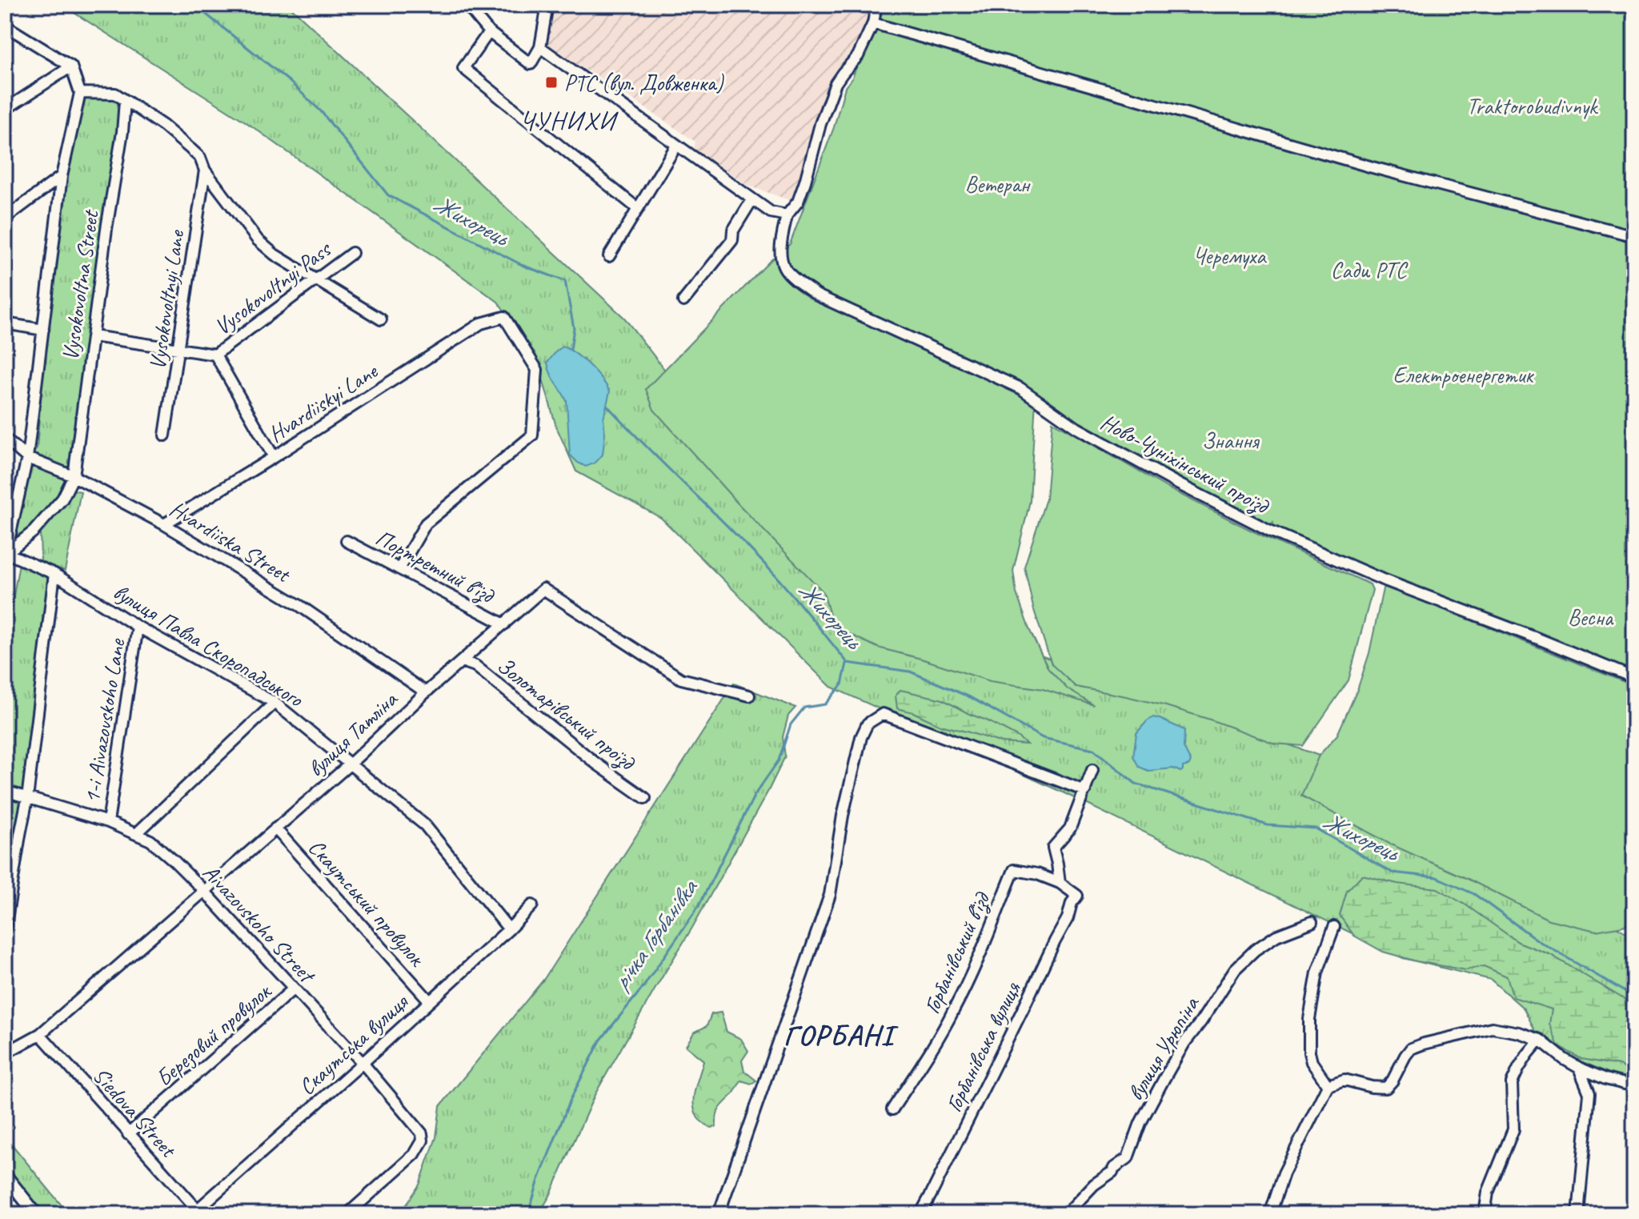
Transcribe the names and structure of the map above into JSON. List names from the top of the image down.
{
  "streets": {
    "street": [
      "Vysokovoltna Street",
      "Vysokovoltnyi Pass",
      "Vysokovoltnyi Lane",
      "Hvardiiskyi Lane",
      "Ново-Чуніхінський проїзд",
      "Hvardiiska Street",
      "Портретний в'їзд",
      "вулиця Павла Скоропадського",
      "Золотарівський проїзд",
      "1-i Aivazovskoho Lane",
      "вулиця Татліна",
      "Скаутський провулок",
      "Aivazovskoho Street",
      "Горбанівський в'їзд",
      "Березовий провулок",
      "Скаутська вулиця",
      "Горбанівська вулиця",
      "вулиця Урюпіна",
      "Siedova Street"
    ]
  },
  "crossings": [
    ["Vysokovoltna Street", "Hvardiiska Street"],
    ["Vysokovoltna Street", "вулиця Павла Скоропадського"],
    ["Hvardiiskyi Lane", "Hvardiiska Street"],
    ["Hvardiiskyi Lane", "Портретний в'їзд"],
    ["Hvardiiska Street", "вулиця Татліна"],
    ["Портретний в'їзд", "вулиця Татліна"],
    ["вулиця Павла Скоропадського", "1-i Aivazovskoho Lane"],
    ["вулиця Павла Скоропадського", "вулиця Татліна"],
    ["вулиця Павла Скоропадського", "Скаутська вулиця"],
    ["Золотарівський проїзд", "вулиця Татліна"],
    ["1-i Aivazovskoho Lane", "Aivazovskoho Street"],
    ["вулиця Татліна", "Скаутський провулок"],
    ["вулиця Татліна", "Aivazovskoho Street"],
    ["вулиця Татліна", "Siedova Street"],
    ["Скаутський провулок", "Скаутська вулиця"],
    ["Aivazovskoho Street", "Березовий провулок"],
    ["Aivazovskoho Street", "Скаутська вулиця"],
    ["Горбанівський в'їзд", "Горбанівська вулиця"],
    ["Березовий провулок", "Siedova Street"],
    ["Скаутська вулиця", "Siedova Street"]
  ],
  "districts": ["ЧУНИХИ", "ГОРБАНІ"],
  "water": ["Жихорець", "річка Горбанівка"],
  "parks": [
    "Traktorobudivnyk",
    "Ветеран",
    "Черемуха",
    "Сади РТС",
    "Електроенергетик",
    "Знання",
    "Весна"
  ],
  "places": {
    "transit": ["РТС (вул. Довженка)"]
  }
}
